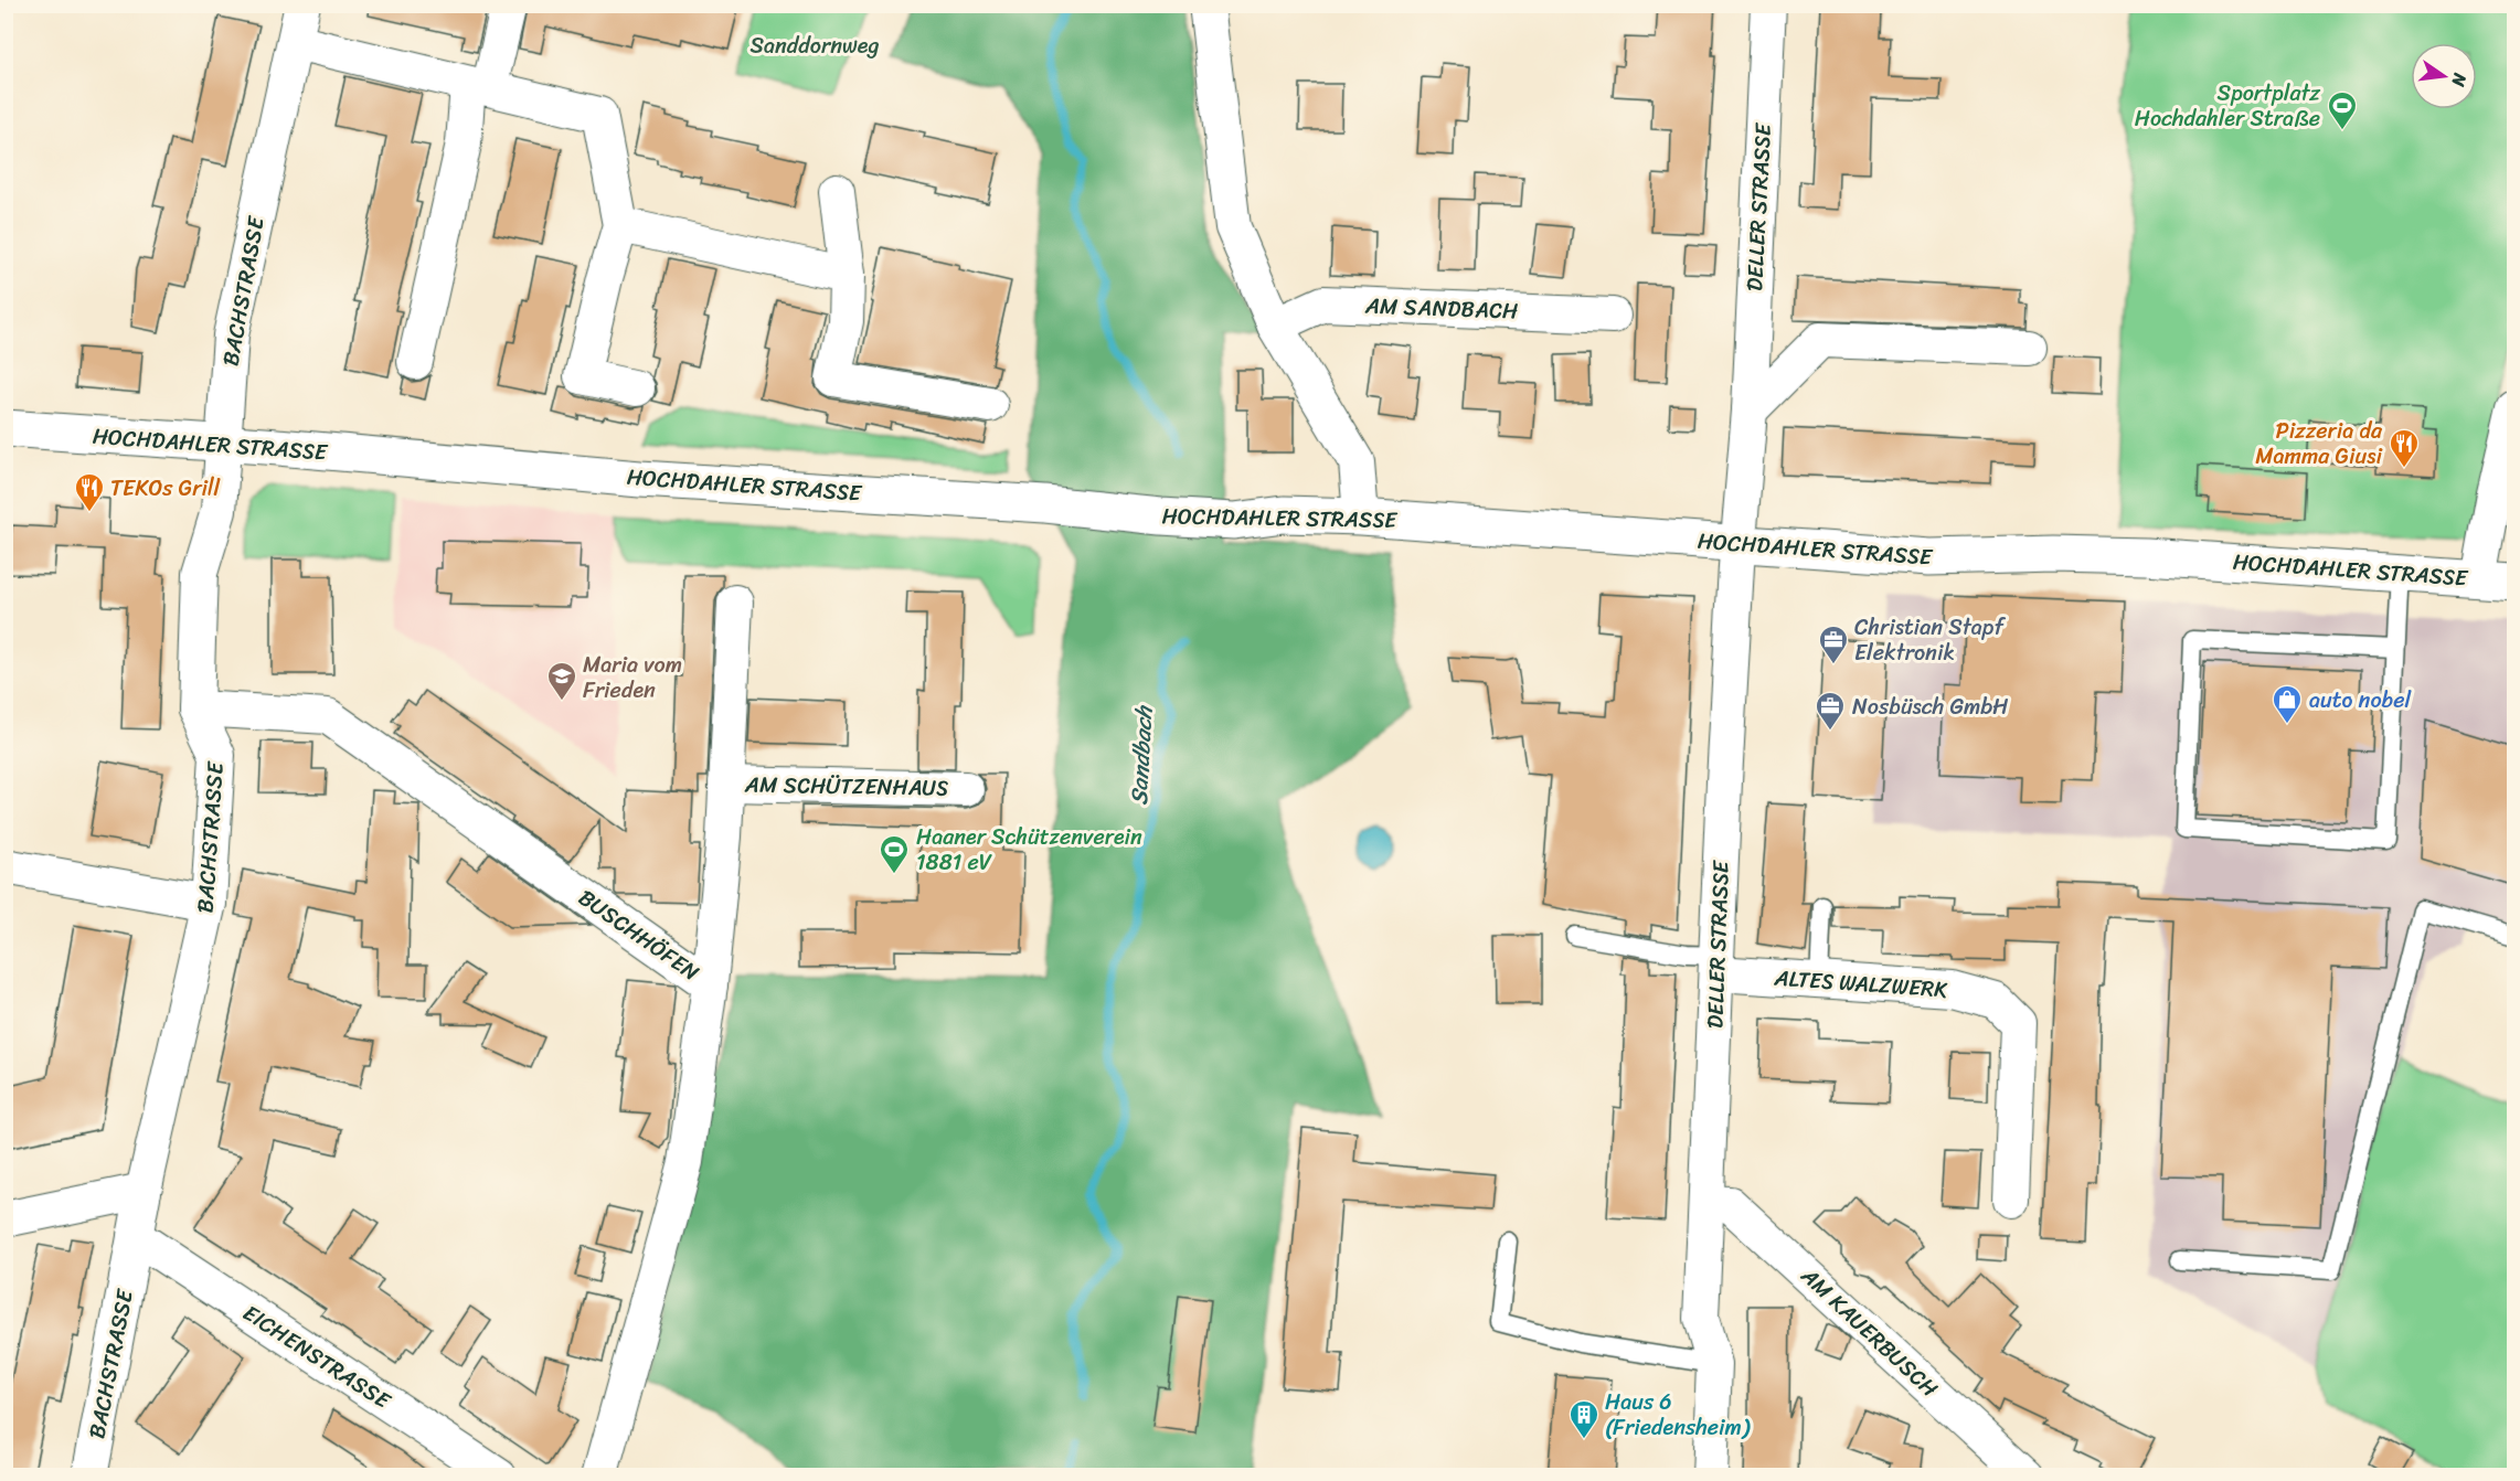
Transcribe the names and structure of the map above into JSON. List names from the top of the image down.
{
  "streets": {
    "street": [
      "DELLER STRASSE",
      "BACHSTRASSE",
      "AM SANDBACH",
      "HOCHDAHLER STRASSE",
      "AM SCHÜTZENHAUS",
      "BUSCHHÖFEN",
      "ALTES WALZWERK",
      "AM KAUERBUSCH",
      "EICHENSTRASSE"
    ]
  },
  "crossings": [
    ["DELLER STRASSE", "HOCHDAHLER STRASSE"],
    ["DELLER STRASSE", "ALTES WALZWERK"],
    ["DELLER STRASSE", "AM KAUERBUSCH"],
    ["BACHSTRASSE", "HOCHDAHLER STRASSE"],
    ["BACHSTRASSE", "BUSCHHÖFEN"],
    ["BACHSTRASSE", "EICHENSTRASSE"],
    ["AM SCHÜTZENHAUS", "BUSCHHÖFEN"]
  ],
  "water": ["Sandbach"],
  "parks": ["Sanddornweg"],
  "places": {
    "sports": ["Sportplatz Hochdahler Straße", "Haaner Schützenverein 1881 eV"],
    "restaurant": ["Pizzeria da Mamma Giusi", "TEKOs Grill"],
    "office": ["Christian Stapf Elektronik", "Nosbüsch GmbH"],
    "school or university": ["Maria vom Frieden"],
    "shop": ["auto nobel"],
    "building": ["Haus 6 (Friedensheim)"]
  },
  "north": "right"
}
